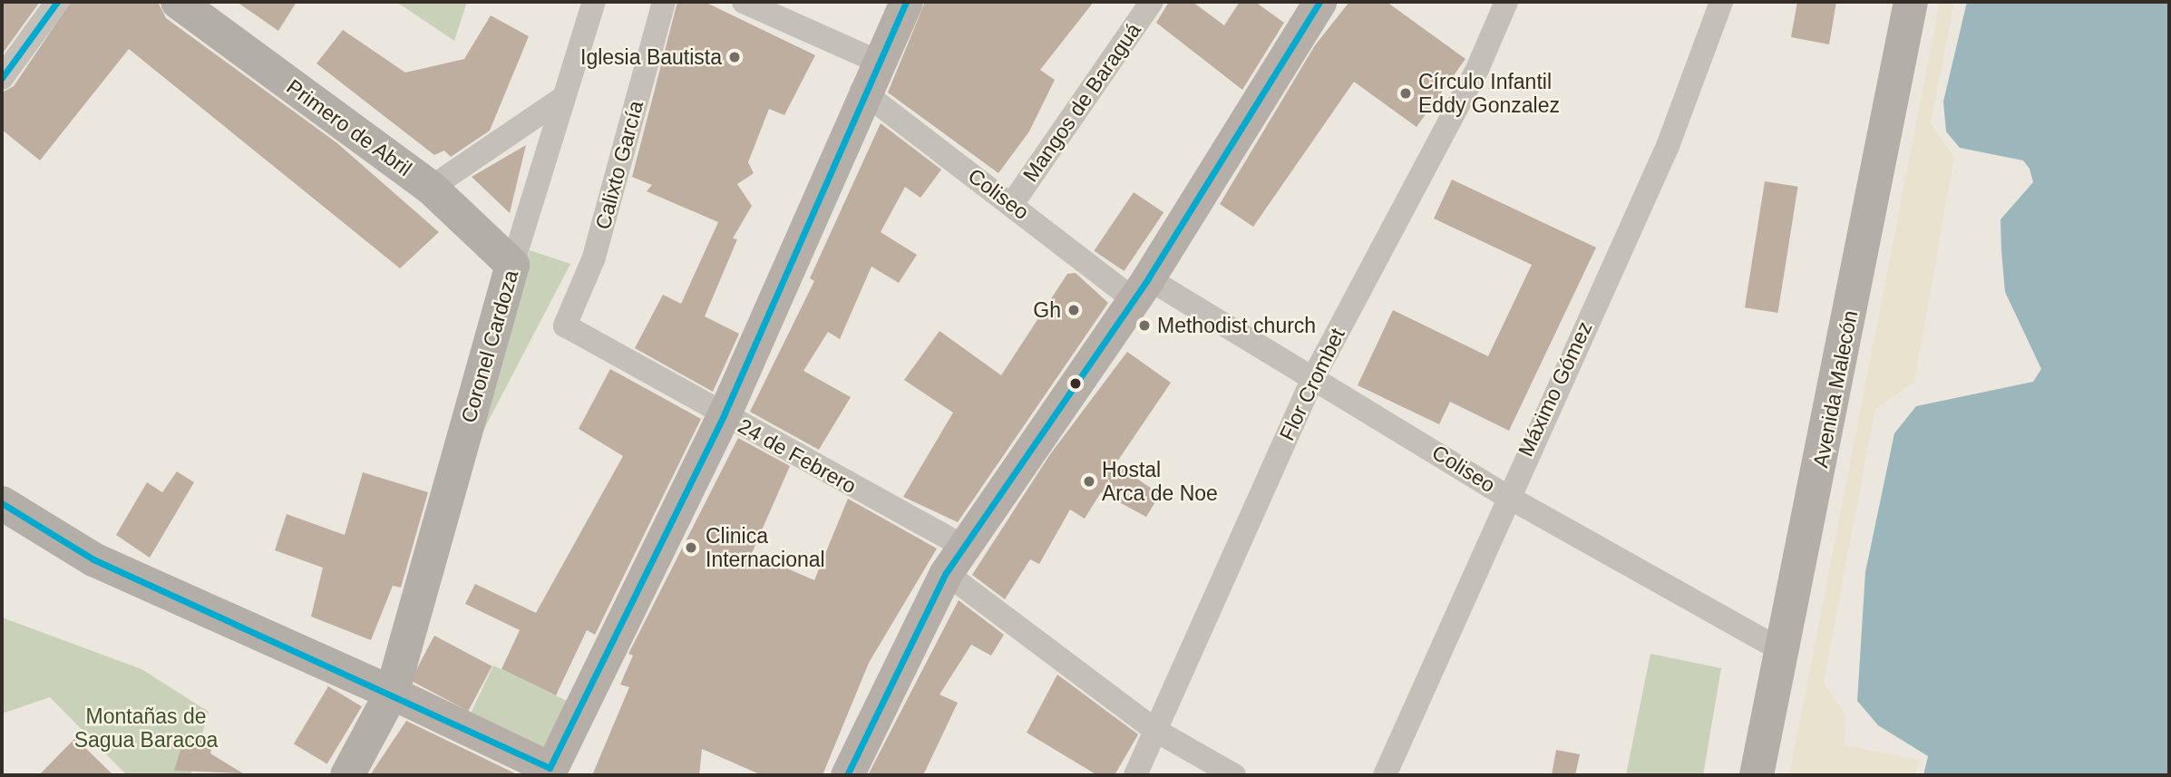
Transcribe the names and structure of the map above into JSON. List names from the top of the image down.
{
  "streets": {
    "main road": ["Primero de Abril", "Coronel Cardoza", "Avenida Malecón"],
    "street": [
      "Mangos de Baraguá",
      "Calixto García",
      "Coliseo",
      "Flor Crombet",
      "Máximo Gómez",
      "24 de Febrero"
    ]
  },
  "crossings": [
    ["Mangos de Baraguá", "Coliseo"],
    ["Primero de Abril", "Coronel Cardoza"],
    ["Calixto García", "24 de Febrero"],
    ["Coliseo", "Flor Crombet"],
    ["Coliseo", "Máximo Gómez"],
    ["Coliseo", "Avenida Malecón"],
    ["Flor Crombet", "24 de Febrero"]
  ],
  "parks": ["Montañas de Sagua Baracoa"],
  "places": [
    "Iglesia Bautista",
    "Círculo Infantil Eddy Gonzalez",
    "Gh",
    "Methodist church",
    "Hostal Arca de Noe",
    "Clinica Internacional"
  ]
}
